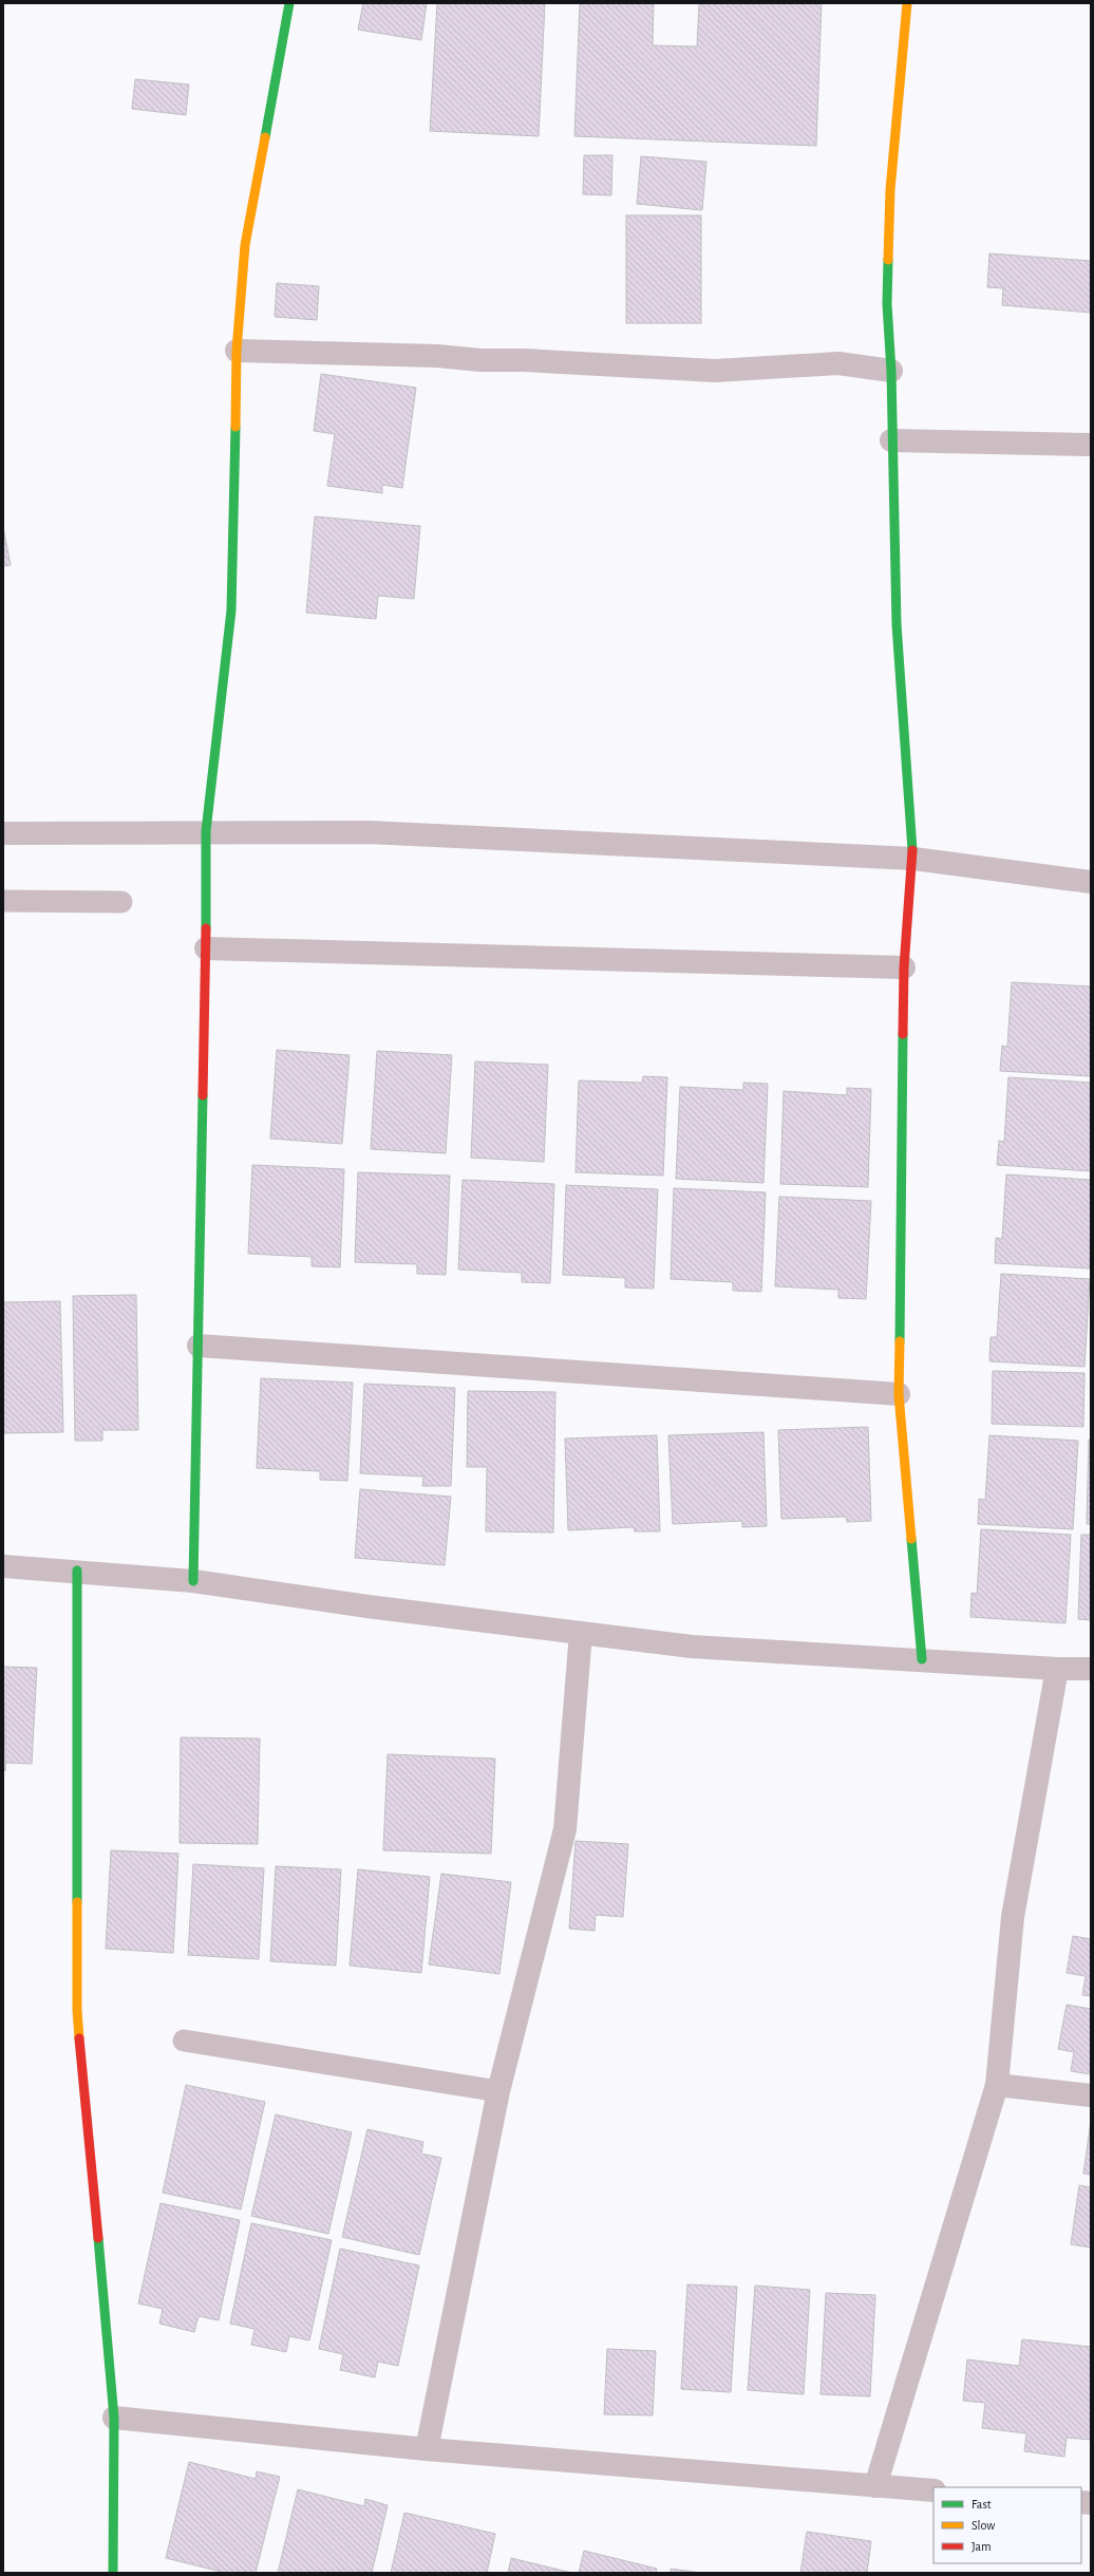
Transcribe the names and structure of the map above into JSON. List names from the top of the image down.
{
  "legend": ["Fast", "Slow", "Jam"]
}
